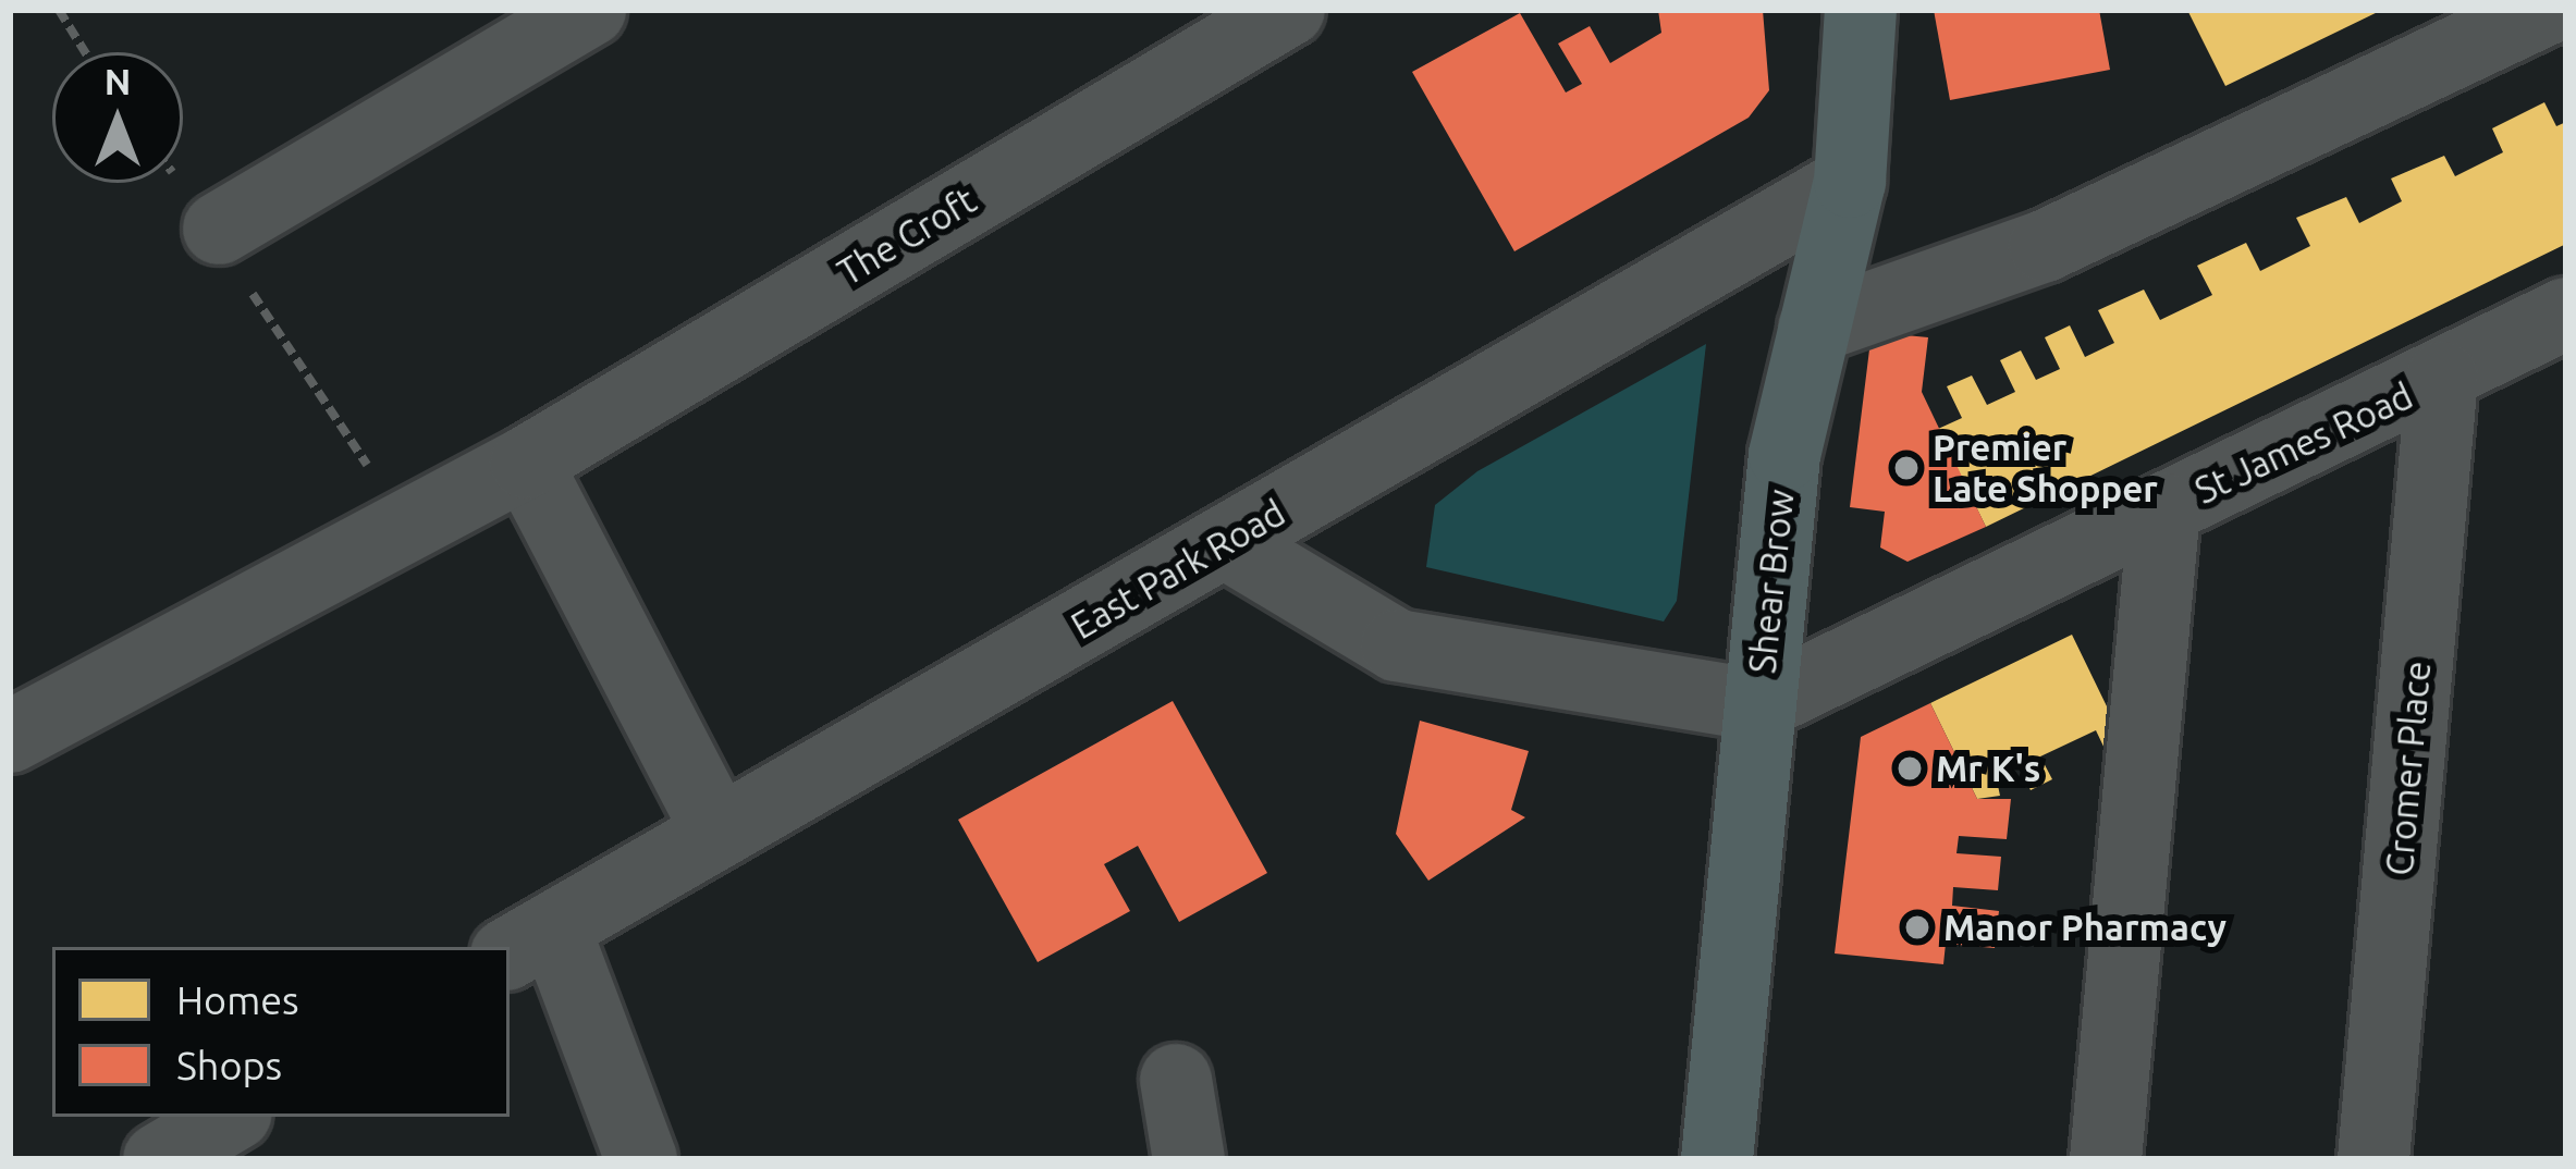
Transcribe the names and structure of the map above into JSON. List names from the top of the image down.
{
  "streets": {
    "main road": ["Shear Brow"],
    "street": [
      "The Croft",
      "St James Road",
      "East Park Road",
      "Cromer Place"
    ]
  },
  "crossings": [
    ["St James Road", "Shear Brow"],
    ["St James Road", "Cromer Place"],
    ["East Park Road", "Shear Brow"]
  ],
  "places": ["Premier Late Shopper", "Mr K's", "Manor Pharmacy"],
  "legend": ["Homes", "Shops"],
  "north": "top"
}
